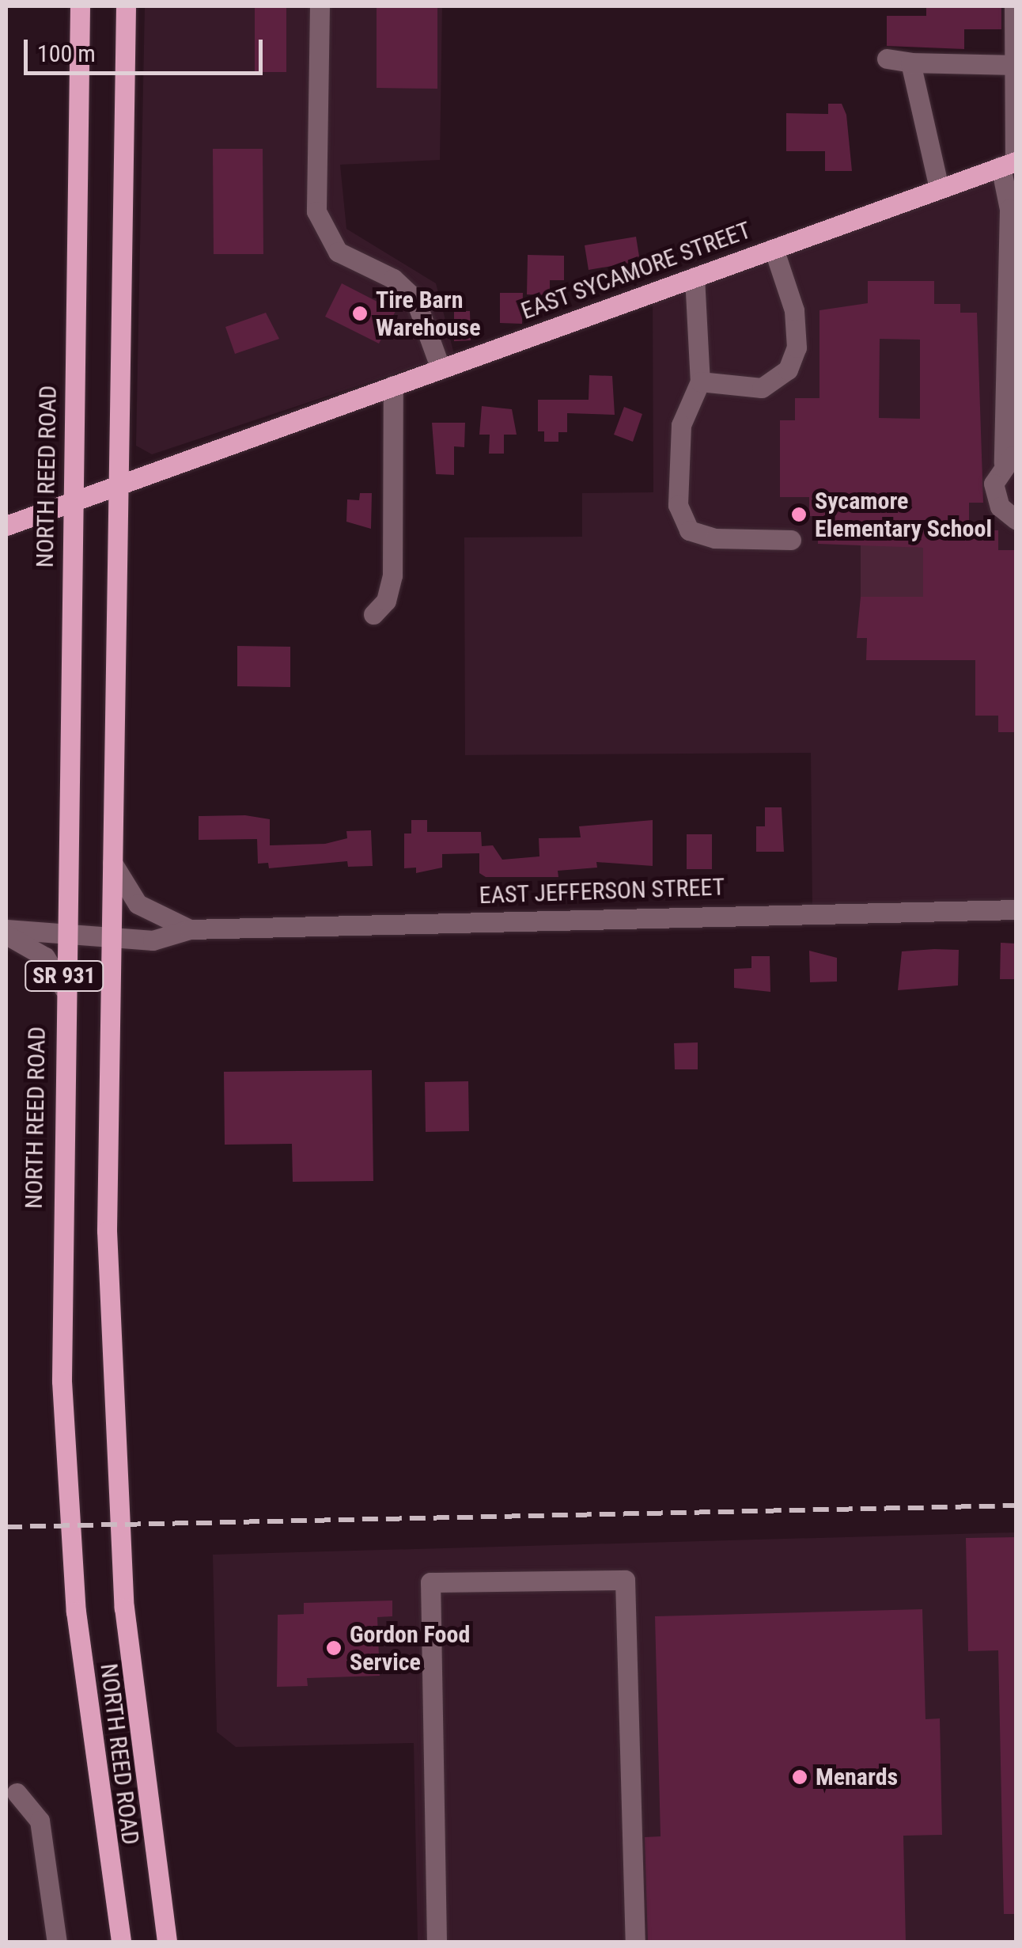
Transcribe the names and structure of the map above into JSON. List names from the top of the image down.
{
  "streets": {
    "main road": ["EAST SYCAMORE STREET", "NORTH REED ROAD", "SR 931"],
    "street": ["EAST JEFFERSON STREET"]
  },
  "crossings": [
    ["EAST SYCAMORE STREET", "NORTH REED ROAD"],
    ["NORTH REED ROAD", "EAST JEFFERSON STREET"]
  ],
  "places": [
    "Tire Barn Warehouse",
    "Sycamore Elementary School",
    "Gordon Food Service",
    "Menards"
  ],
  "scale_bar": "100 m"
}
